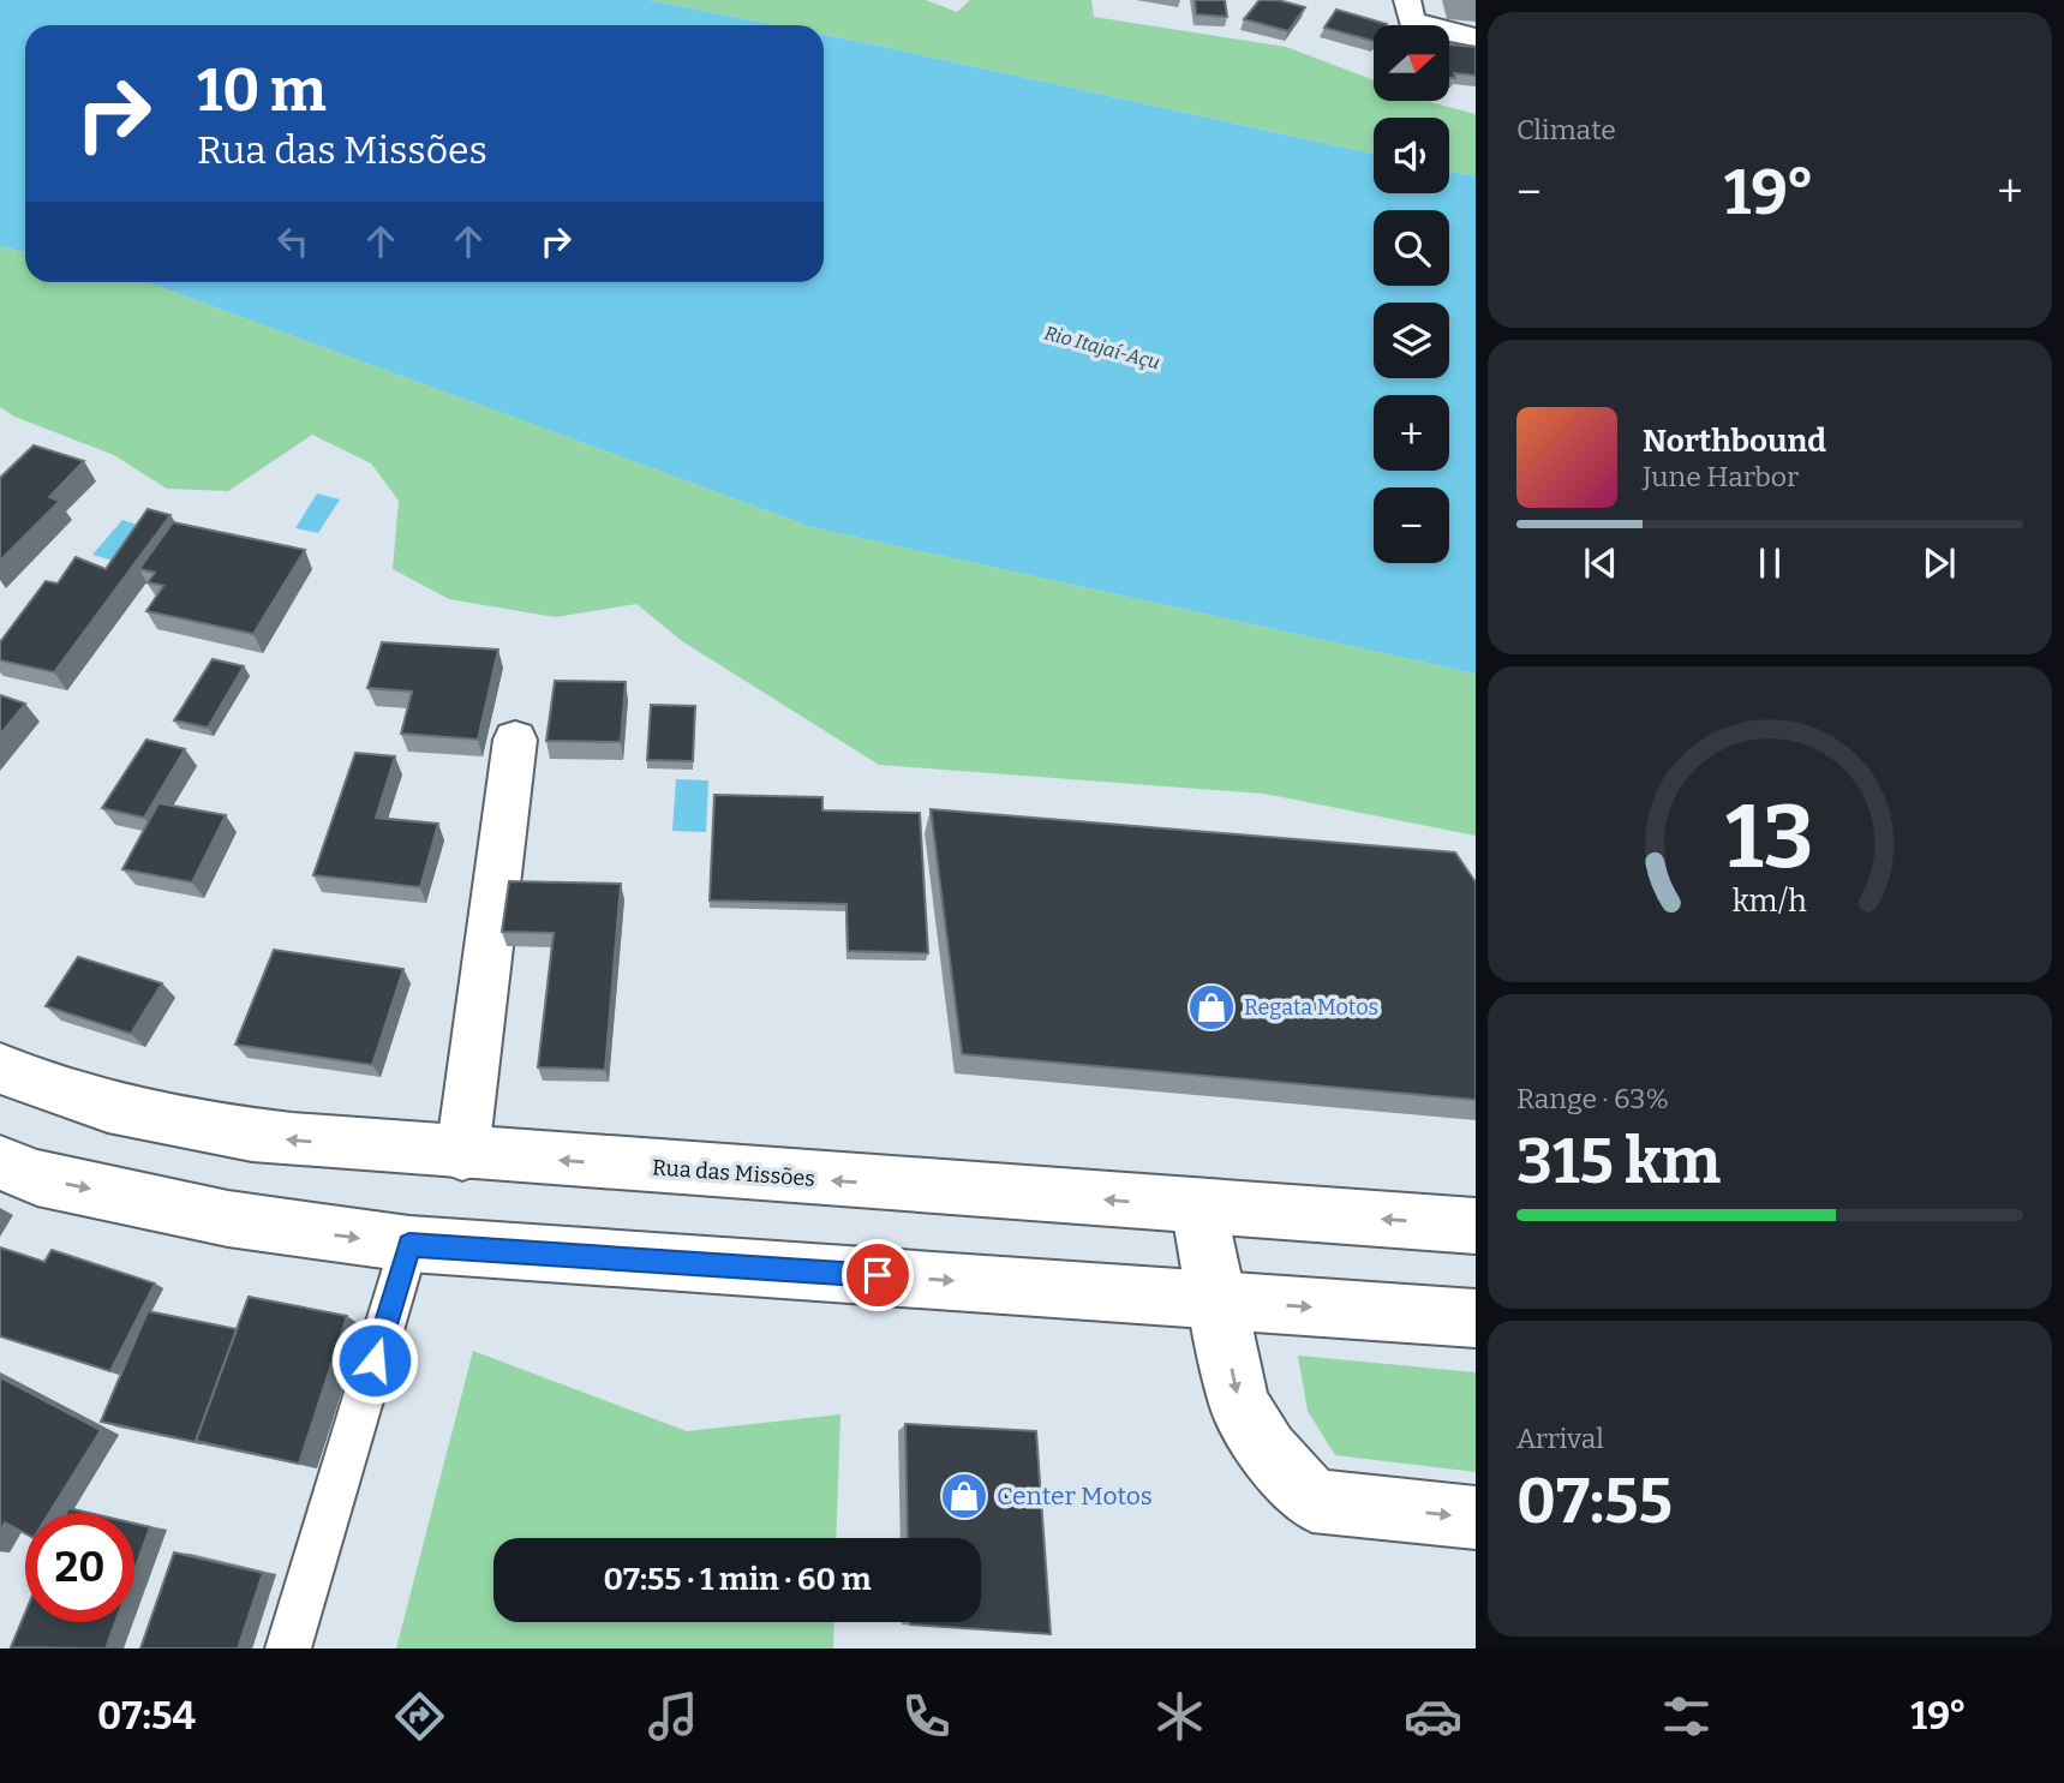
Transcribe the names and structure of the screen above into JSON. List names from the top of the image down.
{
  "streets": {
    "main road": ["Rua das Missões"]
  },
  "water": ["Rio Itajaí-Açu"],
  "places": {
    "shop": ["Regata Motos", "Center Motos"]
  },
  "north": "right",
  "page": {
    "tile": [
      "Climate",
      ["Range · 63%", "315 km"],
      ["Arrival", "07:55"]
    ],
    "map_buttons": ["+", "−"],
    "turn": ["10 m", "Rua das Missões"],
    "heat": ["−", "19°", "+"],
    "song": ["Northbound", "June Harbor"],
    "limit": "20",
    "trip": "07:55 · 1 min · 60 m",
    "tabs": ["07:54", "19°"],
    "gauge": ["13", "km/h"]
  }
}
